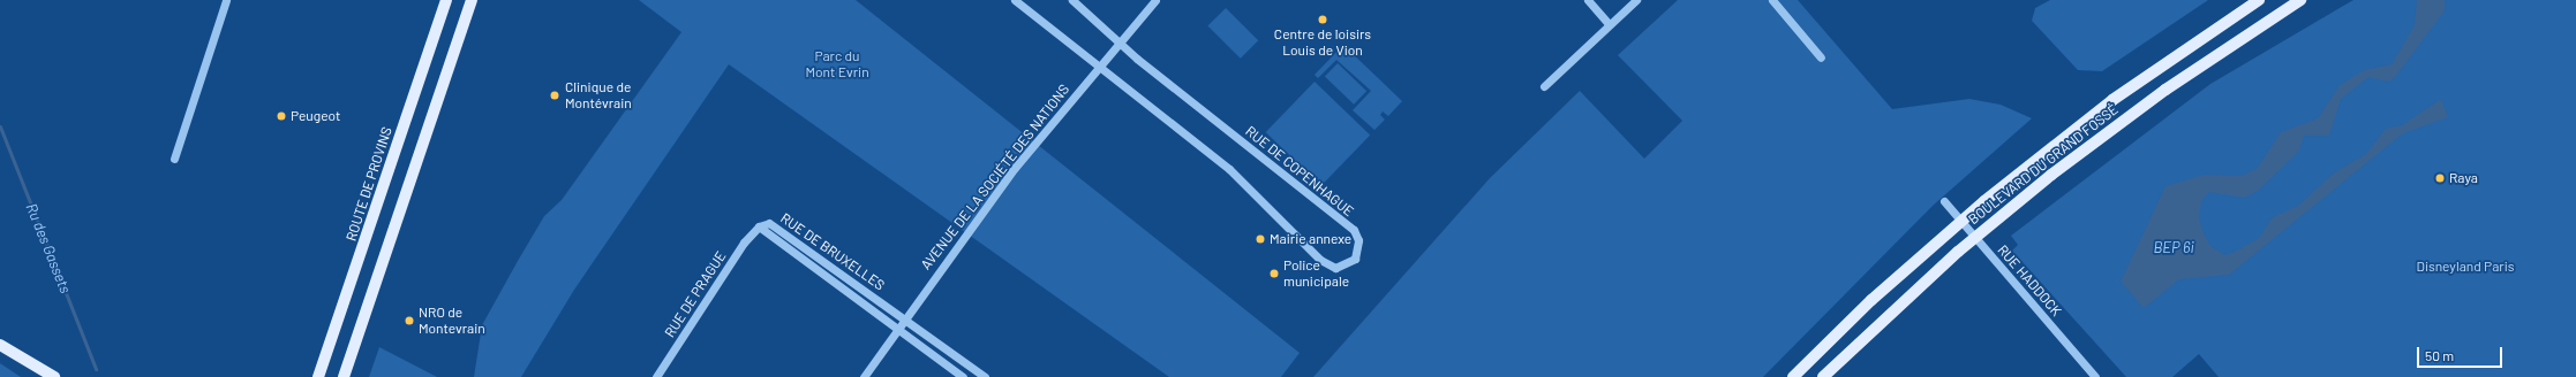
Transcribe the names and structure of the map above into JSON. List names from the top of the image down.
{
  "streets": {
    "main road": ["BOULEVARD DU GRAND FOSSÉ", "ROUTE DE PROVINS"],
    "street": [
      "RUE DE COPENHAGUE",
      "AVENUE DE LA SOCIÉTÉ DES NATIONS",
      "RUE DE BRUXELLES",
      "RUE HADDOCK",
      "RUE DE PRAGUE"
    ]
  },
  "crossings": [
    ["BOULEVARD DU GRAND FOSSÉ", "RUE HADDOCK"],
    ["RUE DE COPENHAGUE", "AVENUE DE LA SOCIÉTÉ DES NATIONS"],
    ["AVENUE DE LA SOCIÉTÉ DES NATIONS", "RUE DE BRUXELLES"],
    ["RUE DE BRUXELLES", "RUE DE PRAGUE"]
  ],
  "water": ["BEP 6i", "Ru des Gassets"],
  "parks": ["Parc du Mont Evrin", "Disneyland Paris"],
  "places": [
    "Centre de loisirs Louis de Vion",
    "Clinique de Montévrain",
    "Peugeot",
    "Raya",
    "Mairie annexe",
    "Police municipale",
    "NRO de Montevrain"
  ],
  "scale_bar": "50 m"
}
